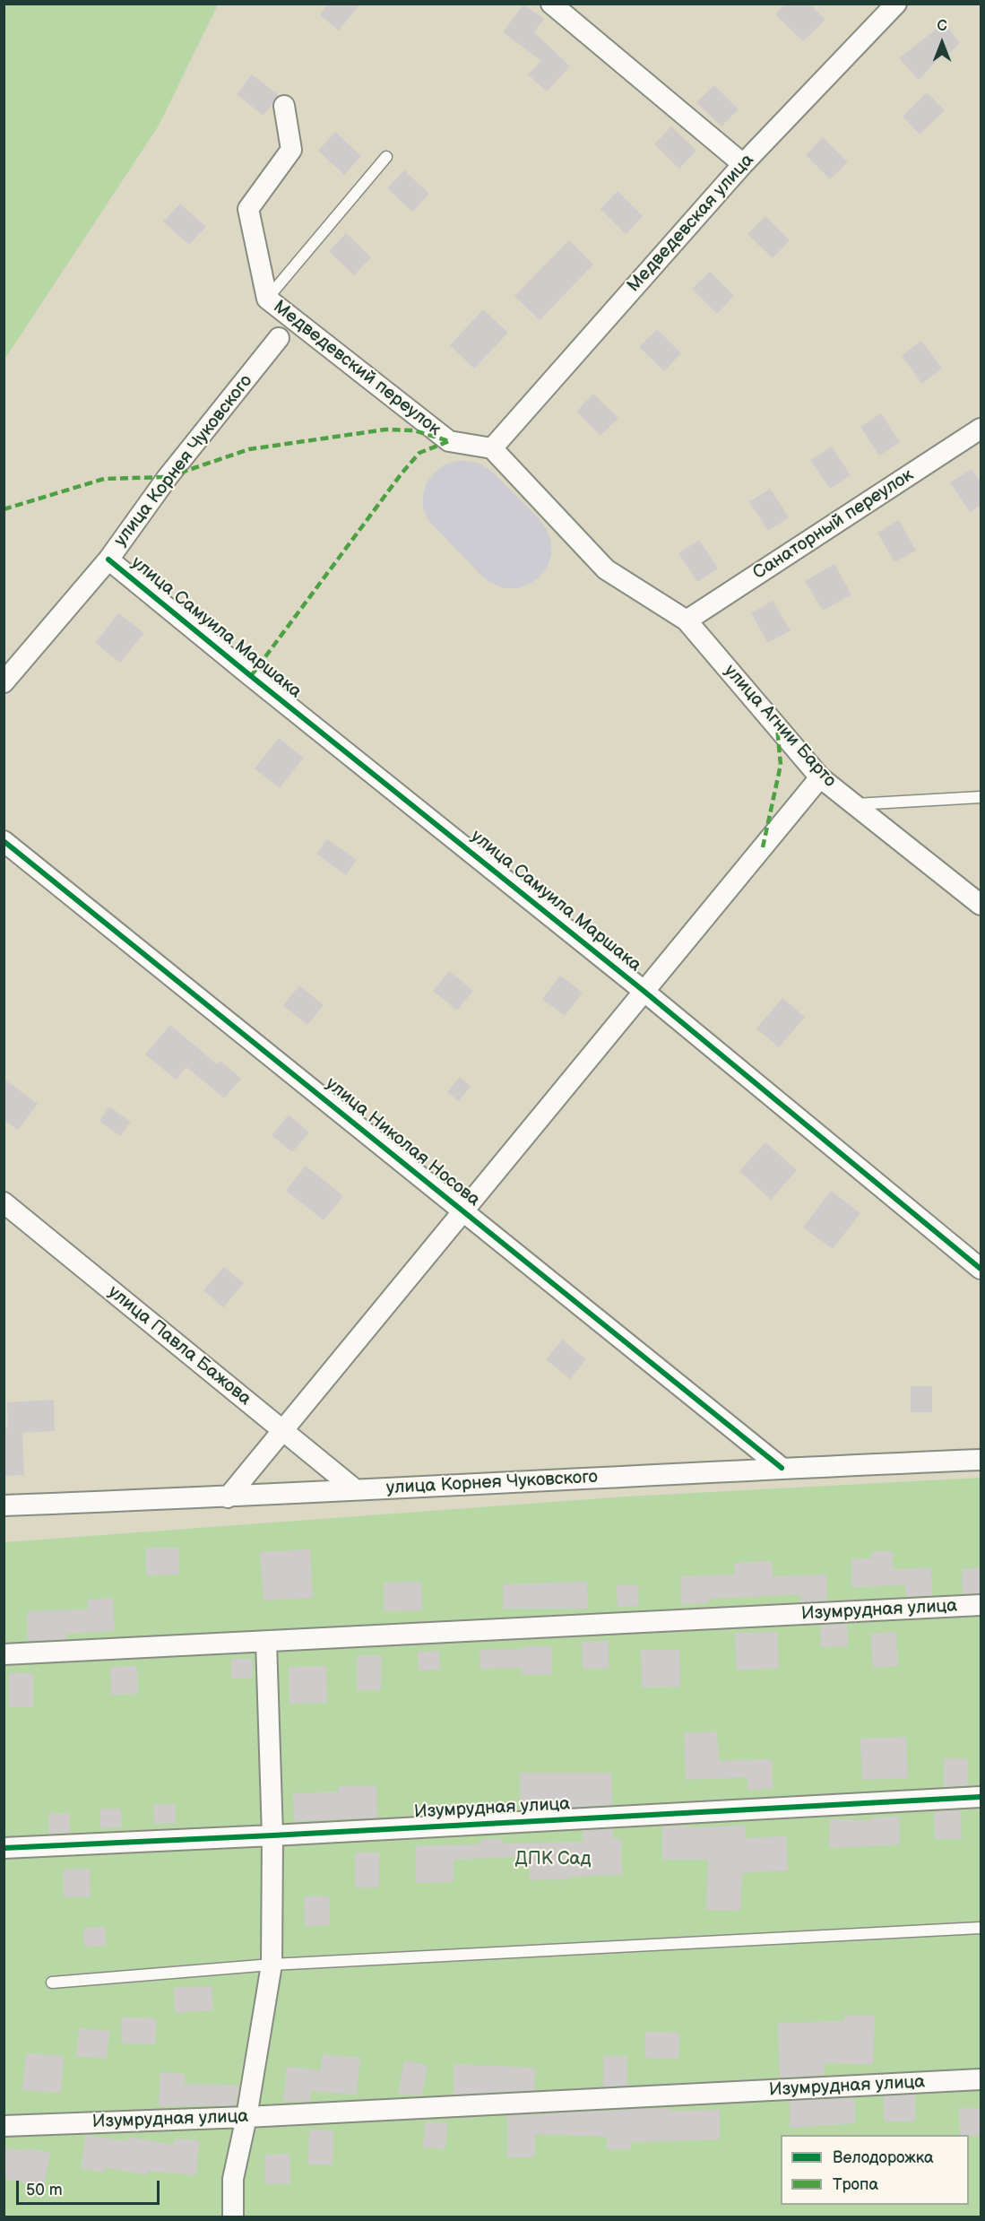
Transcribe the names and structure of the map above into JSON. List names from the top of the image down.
{
  "streets": {
    "street": [
      "Медведевская улица",
      "Медведевский переулок",
      "улица Корнея Чуковского",
      "Санаторный переулок",
      "улица Самуила Маршака",
      "улица Агнии Барто",
      "улица Николая Носова",
      "улица Павла Бажова",
      "Изумрудная улица"
    ]
  },
  "crossings": [
    ["Медведевская улица", "Медведевский переулок"],
    ["Медведевская улица", "улица Агнии Барто"],
    ["Медведевский переулок", "улица Агнии Барто"],
    ["улица Корнея Чуковского", "улица Самуила Маршака"],
    ["улица Корнея Чуковского", "улица Николая Носова"],
    ["улица Корнея Чуковского", "улица Павла Бажова"],
    ["Санаторный переулок", "улица Агнии Барто"]
  ],
  "parks": ["ДПК Сад"],
  "legend": ["Велодорожка", "Тропа"],
  "scale_bar": "50 m",
  "north": "top"
}
